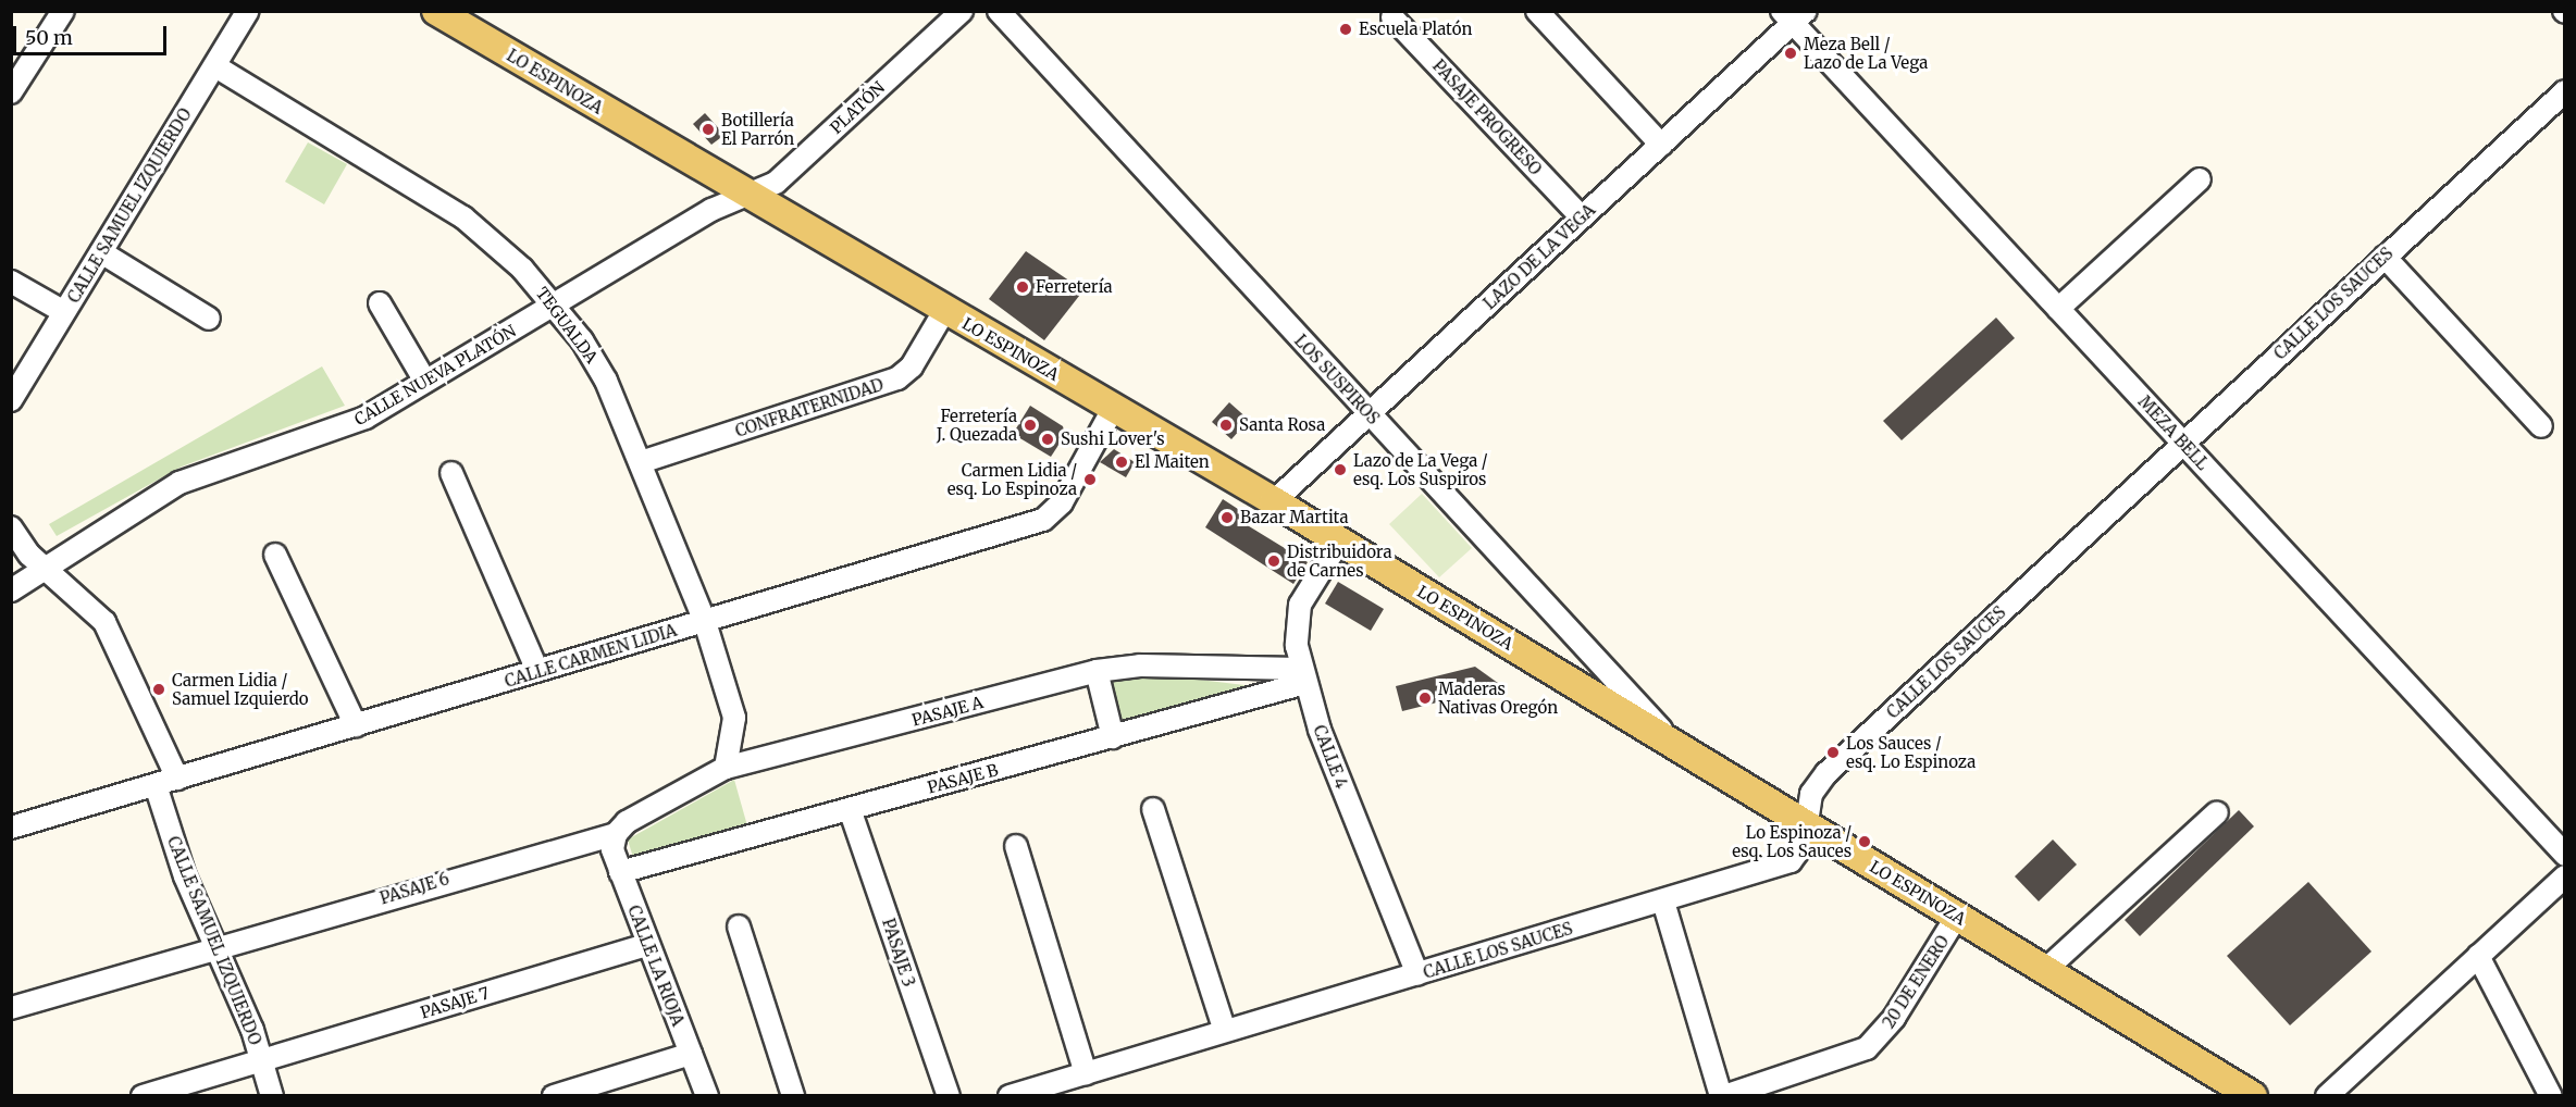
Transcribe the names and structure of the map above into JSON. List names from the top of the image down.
{
  "streets": {
    "main road": ["LO ESPINOZA"],
    "street": [
      "PLATÓN",
      "PASAJE PROGRESO",
      "CALLE SAMUEL IZQUIERDO",
      "LAZO DE LA VEGA",
      "CALLE LOS SAUCES",
      "TEGUALDA",
      "CALLE NUEVA PLATÓN",
      "LOS SUSPIROS",
      "CONFRATERNIDAD",
      "MEZA BELL",
      "CALLE CARMEN LIDIA",
      "PASAJE A",
      "CALLE 4",
      "PASAJE B",
      "PASAJE 6",
      "PASAJE 3",
      "CALLE LA RIOJA",
      "20 DE ENERO",
      "PASAJE 7"
    ]
  },
  "crossings": [
    ["LO ESPINOZA", "PLATÓN"],
    ["LO ESPINOZA", "LAZO DE LA VEGA"],
    ["LO ESPINOZA", "CALLE LOS SAUCES"],
    ["LO ESPINOZA", "CALLE NUEVA PLATÓN"],
    ["LO ESPINOZA", "LOS SUSPIROS"],
    ["LO ESPINOZA", "CONFRATERNIDAD"],
    ["LO ESPINOZA", "CALLE CARMEN LIDIA"],
    ["LO ESPINOZA", "CALLE 4"],
    ["LO ESPINOZA", "20 DE ENERO"],
    ["PLATÓN", "CALLE NUEVA PLATÓN"],
    ["PASAJE PROGRESO", "LAZO DE LA VEGA"],
    ["CALLE SAMUEL IZQUIERDO", "TEGUALDA"],
    ["CALLE SAMUEL IZQUIERDO", "CALLE CARMEN LIDIA"],
    ["CALLE SAMUEL IZQUIERDO", "PASAJE 6"],
    ["CALLE SAMUEL IZQUIERDO", "PASAJE 7"],
    ["LAZO DE LA VEGA", "LOS SUSPIROS"],
    ["LAZO DE LA VEGA", "MEZA BELL"],
    ["CALLE LOS SAUCES", "MEZA BELL"],
    ["CALLE LOS SAUCES", "CALLE 4"],
    ["TEGUALDA", "CALLE NUEVA PLATÓN"],
    ["TEGUALDA", "CONFRATERNIDAD"],
    ["TEGUALDA", "CALLE CARMEN LIDIA"],
    ["TEGUALDA", "PASAJE A"],
    ["PASAJE A", "CALLE 4"],
    ["PASAJE A", "PASAJE B"],
    ["PASAJE A", "PASAJE 6"],
    ["PASAJE A", "CALLE LA RIOJA"],
    ["CALLE 4", "PASAJE B"],
    ["PASAJE B", "PASAJE 3"],
    ["PASAJE B", "CALLE LA RIOJA"],
    ["PASAJE 6", "CALLE LA RIOJA"],
    ["CALLE LA RIOJA", "PASAJE 7"]
  ],
  "places": [
    "Escuela Platón",
    "Meza Bell / Lazo de La Vega",
    "Botillería El Parrón",
    "Ferretería",
    "Ferretería J. Quezada",
    "Santa Rosa",
    "Sushi Lover's",
    "El Maiten",
    "Lazo de La Vega / esq. Los Suspiros",
    "Carmen Lidia / esq. Lo Espinoza",
    "Bazar Martita",
    "Distribuidora de Carnes",
    "Carmen Lidia / Samuel Izquierdo",
    "Maderas Nativas Oregón",
    "Los Sauces / esq. Lo Espinoza",
    "Lo Espinoza / esq. Los Sauces"
  ],
  "scale_bar": "50 m"
}
